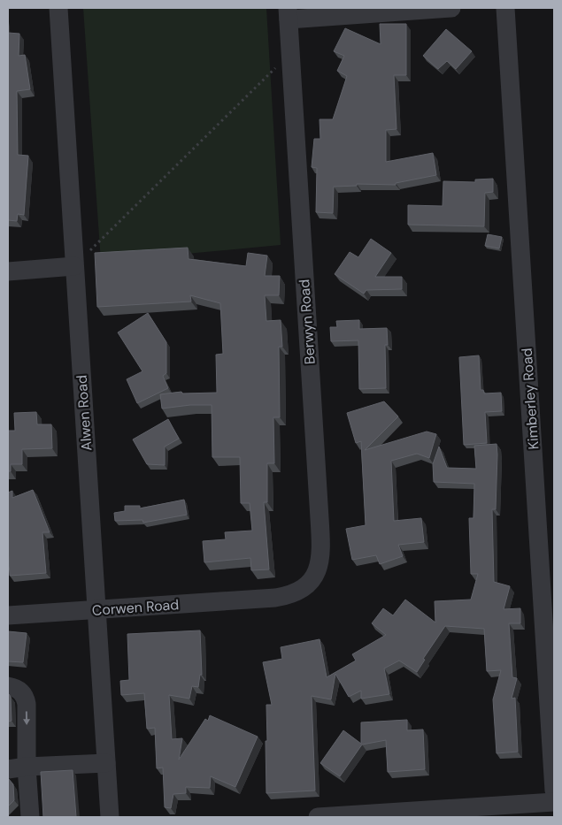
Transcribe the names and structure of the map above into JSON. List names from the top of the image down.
{
  "streets": {
    "street": [
      "Berwyn Road",
      "Kimberley Road",
      "Alwen Road",
      "Corwen Road"
    ]
  },
  "crossings": [
    ["Berwyn Road", "Corwen Road"],
    ["Alwen Road", "Corwen Road"]
  ]
}
